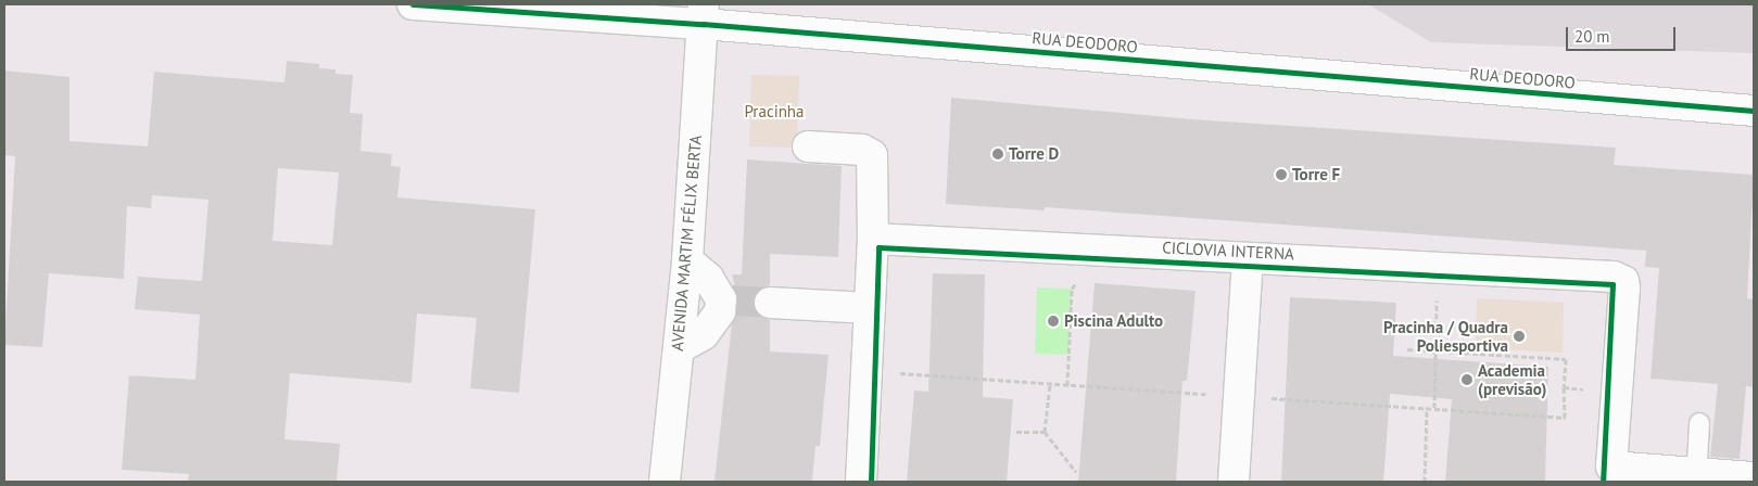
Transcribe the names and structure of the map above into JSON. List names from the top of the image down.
{
  "streets": {
    "street": ["RUA DEODORO", "AVENIDA MARTIM FÉLIX BERTA"],
    "cycle path": ["CICLOVIA INTERNA"]
  },
  "crossings": [
    ["RUA DEODORO", "AVENIDA MARTIM FÉLIX BERTA"]
  ],
  "parks": ["Pracinha"],
  "places": [
    "Torre D",
    "Torre F",
    "Piscina Adulto",
    "Pracinha / Quadra Poliesportiva",
    "Academia (previsão)"
  ],
  "scale_bar": "20 m"
}
